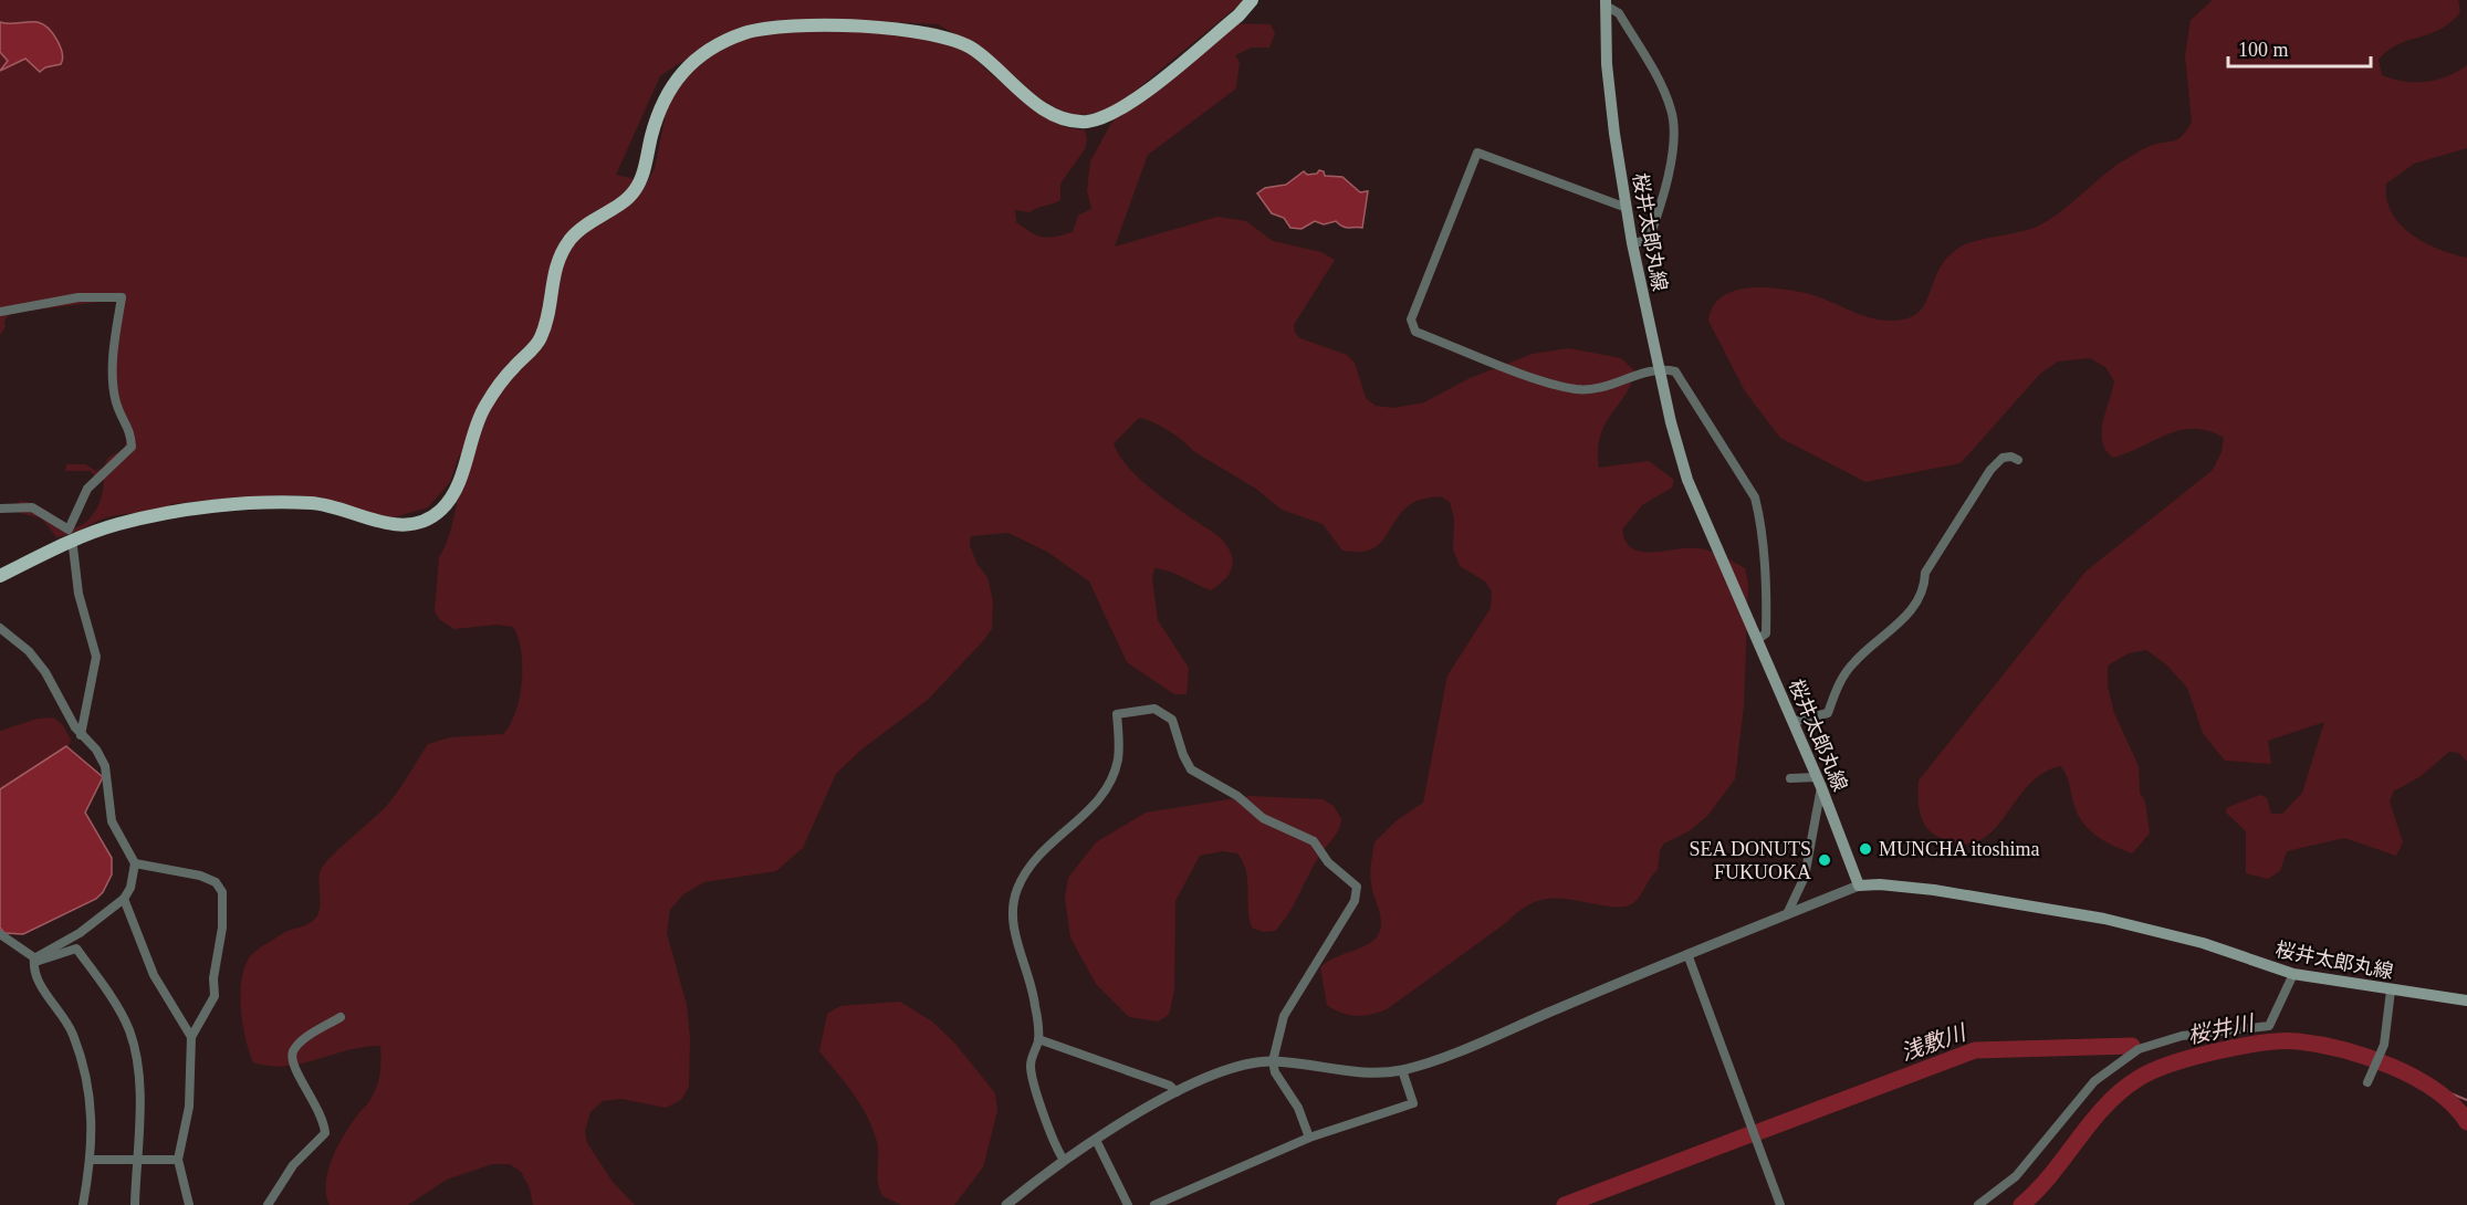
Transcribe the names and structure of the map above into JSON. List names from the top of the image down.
{
  "streets": {
    "main road": ["桜井太郎丸線"]
  },
  "water": ["桜井川", "浅敷川"],
  "places": ["MUNCHA itoshima", "SEA DONUTS FUKUOKA"],
  "scale_bar": "100 m"
}
